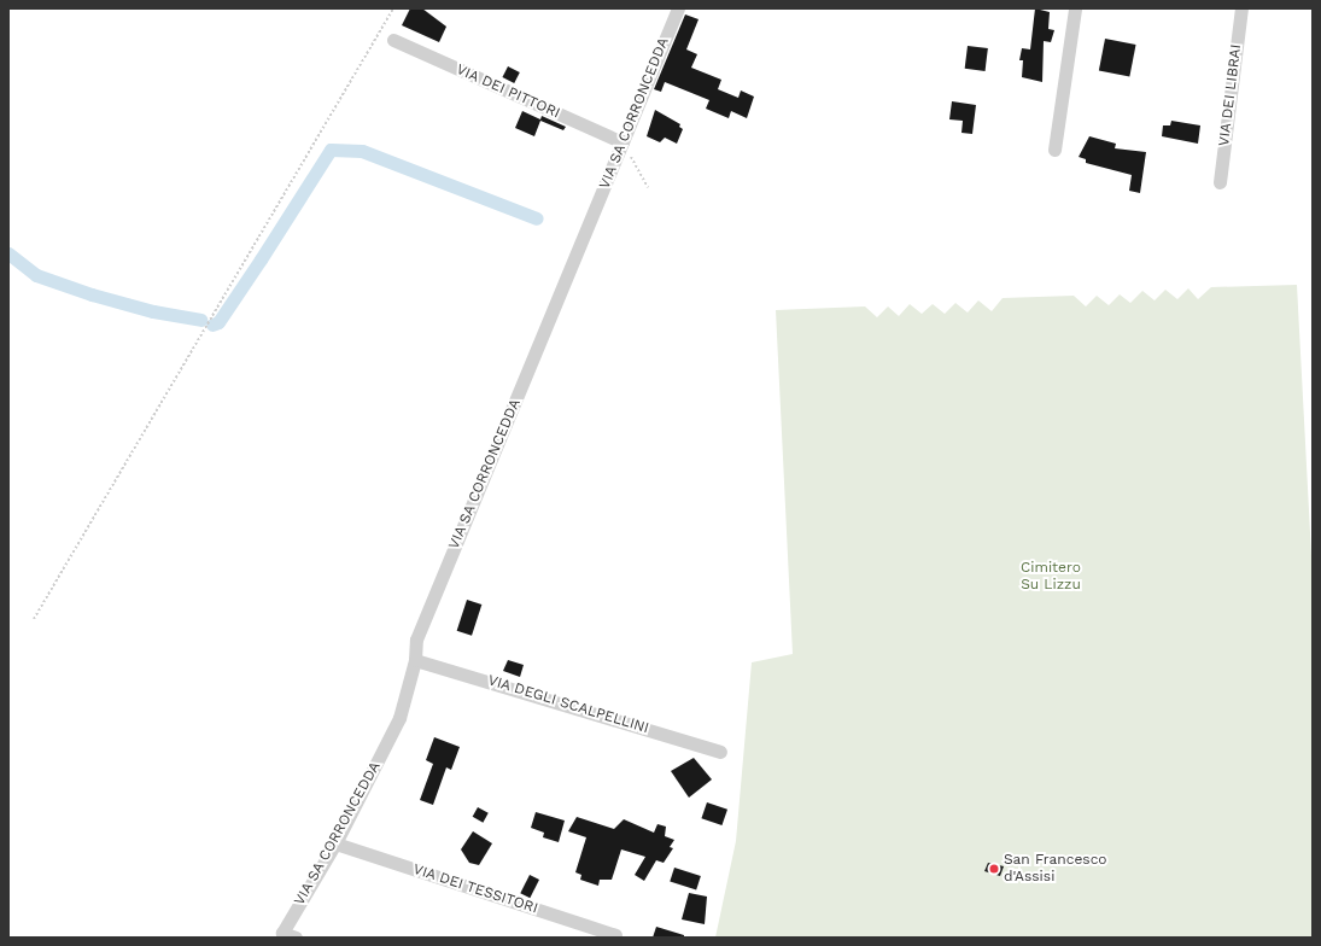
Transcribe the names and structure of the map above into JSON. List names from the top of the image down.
{
  "streets": {
    "street": [
      "VIA DEI PITTORI",
      "VIA DEI LIBRAI",
      "VIA SA CORRONCEDDA",
      "VIA DEGLI SCALPELLINI",
      "VIA DEI TESSITORI"
    ]
  },
  "crossings": [
    ["VIA DEI PITTORI", "VIA SA CORRONCEDDA"],
    ["VIA SA CORRONCEDDA", "VIA DEGLI SCALPELLINI"],
    ["VIA SA CORRONCEDDA", "VIA DEI TESSITORI"]
  ],
  "parks": ["Cimitero Su Lizzu"],
  "places": ["San Francesco d'Assisi"]
}
